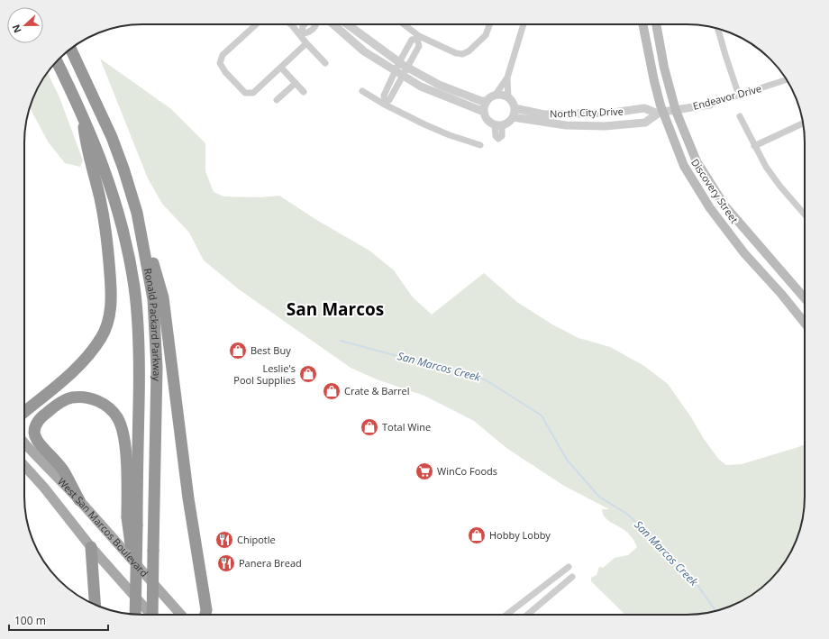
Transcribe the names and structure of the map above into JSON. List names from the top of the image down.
{
  "streets": {
    "highway": ["Ronald Packard Parkway"],
    "main road": ["Discovery Street", "West San Marcos Boulevard"],
    "street": ["Endeavor Drive", "North City Drive"]
  },
  "crossings": [
    ["Endeavor Drive", "North City Drive"],
    ["Endeavor Drive", "Discovery Street"],
    ["North City Drive", "Discovery Street"]
  ],
  "districts": ["San Marcos"],
  "water": ["San Marcos Creek"],
  "places": {
    "shop": [
      "Best Buy",
      "Leslie's Pool Supplies",
      "Crate & Barrel",
      "Total Wine",
      "Hobby Lobby"
    ],
    "supermarket": ["WinCo Foods"],
    "restaurant": ["Chipotle", "Panera Bread"]
  },
  "scale_bar": "100 m",
  "north": "left"
}
